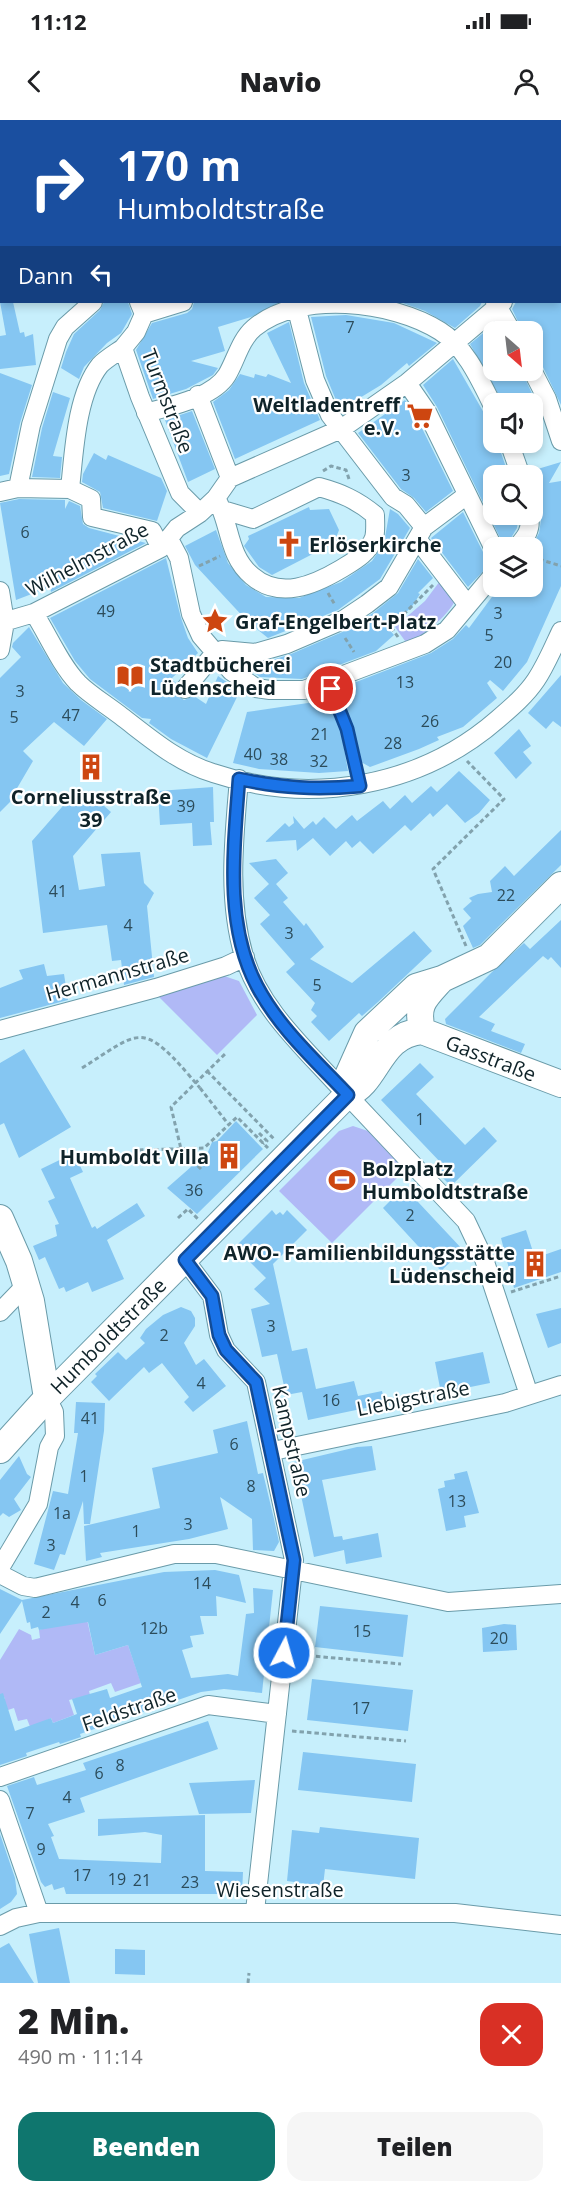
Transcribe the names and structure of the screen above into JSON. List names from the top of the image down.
{
  "streets": {
    "street": [
      "Turmstraße",
      "Wilhelmstraße",
      "Hermannstraße",
      "Gasstraße",
      "Humboldtstraße",
      "Liebigstraße",
      "Kampstraße",
      "Feldstraße",
      "Wiesenstraße"
    ]
  },
  "crossings": [
    ["Turmstraße", "Wilhelmstraße"],
    ["Gasstraße", "Humboldtstraße"],
    ["Humboldtstraße", "Kampstraße"],
    ["Liebigstraße", "Kampstraße"],
    ["Kampstraße", "Feldstraße"],
    ["Kampstraße", "Wiesenstraße"]
  ],
  "places": {
    "supermarket": ["Weltladentreff e.V."],
    "church": ["Erlöserkirche"],
    "place": ["Graf-Engelbert-Platz"],
    "library": ["Stadtbücherei Lüdenscheid"],
    "building": ["Corneliusstraße 39", "Humboldt Villa", "AWO- Familienbildungsstätte Lüdenscheid"],
    "sports": ["Bolzplatz Humboldtstraße"]
  },
  "house_numbers": [
    "7",
    "3",
    "6",
    "49",
    "3",
    "5",
    "20",
    "13",
    "3",
    "47",
    "5",
    "26",
    "21",
    "28",
    "40",
    "38",
    "32",
    "39",
    "41",
    "22",
    "4",
    "3",
    "5",
    "1",
    "36",
    "2",
    "3",
    "2",
    "4",
    "16",
    "41",
    "6",
    "1",
    "8",
    "13",
    "1a",
    "3",
    "1",
    "3",
    "14",
    "6",
    "4",
    "2",
    "12b",
    "15",
    "20",
    "17",
    "8",
    "6",
    "4",
    "7",
    "9",
    "17",
    "19",
    "21",
    "23"
  ],
  "north": "bottom right",
  "page": {
    "status": "11:12",
    "header": "Navio",
    "turn": ["170 m", "Humboldtstraße"],
    "then": "Dann",
    "heading": ["2 Min.", "490 m · 11:14"],
    "buttons": ["Beenden", "Teilen"]
  }
}
